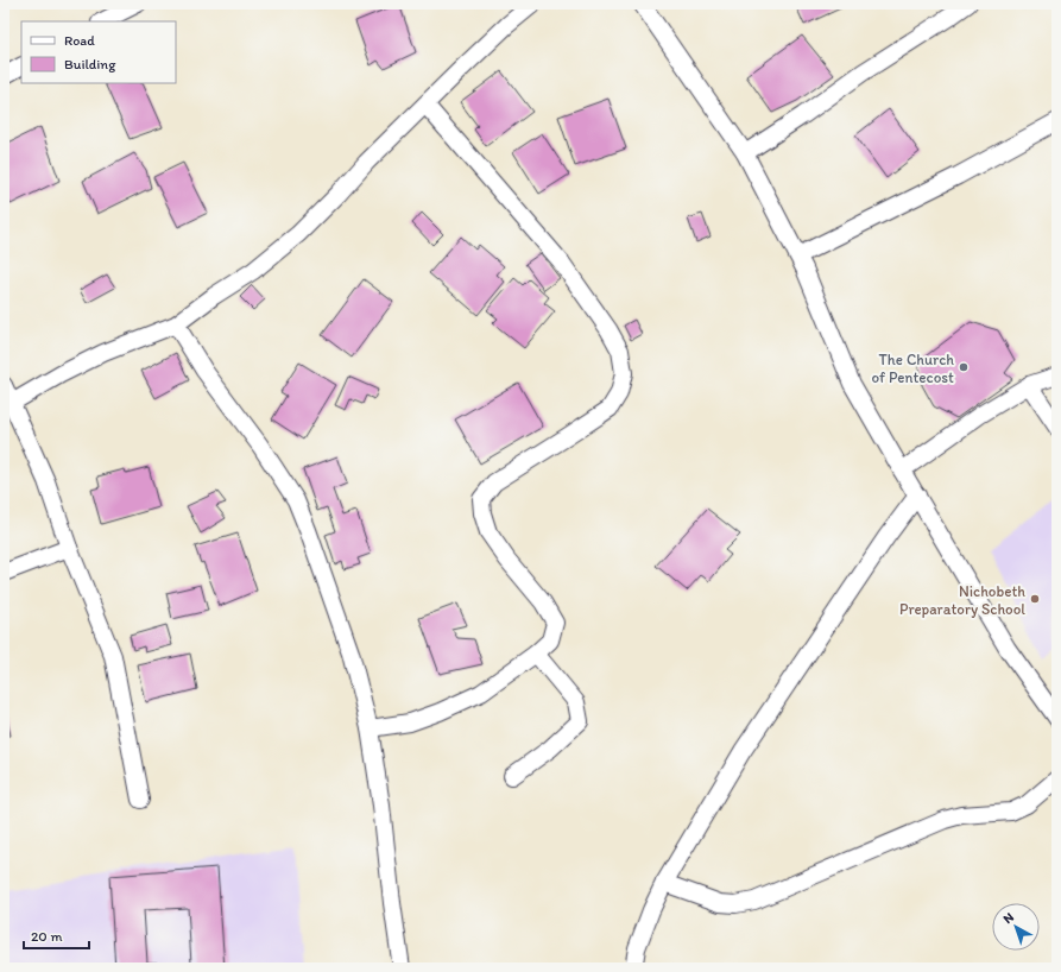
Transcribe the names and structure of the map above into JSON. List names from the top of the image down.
{
  "places": ["The Church of Pentecost", "Nichobeth Preparatory School"],
  "legend": ["Road", "Building"],
  "scale_bar": "20 m",
  "north": "top left"
}
